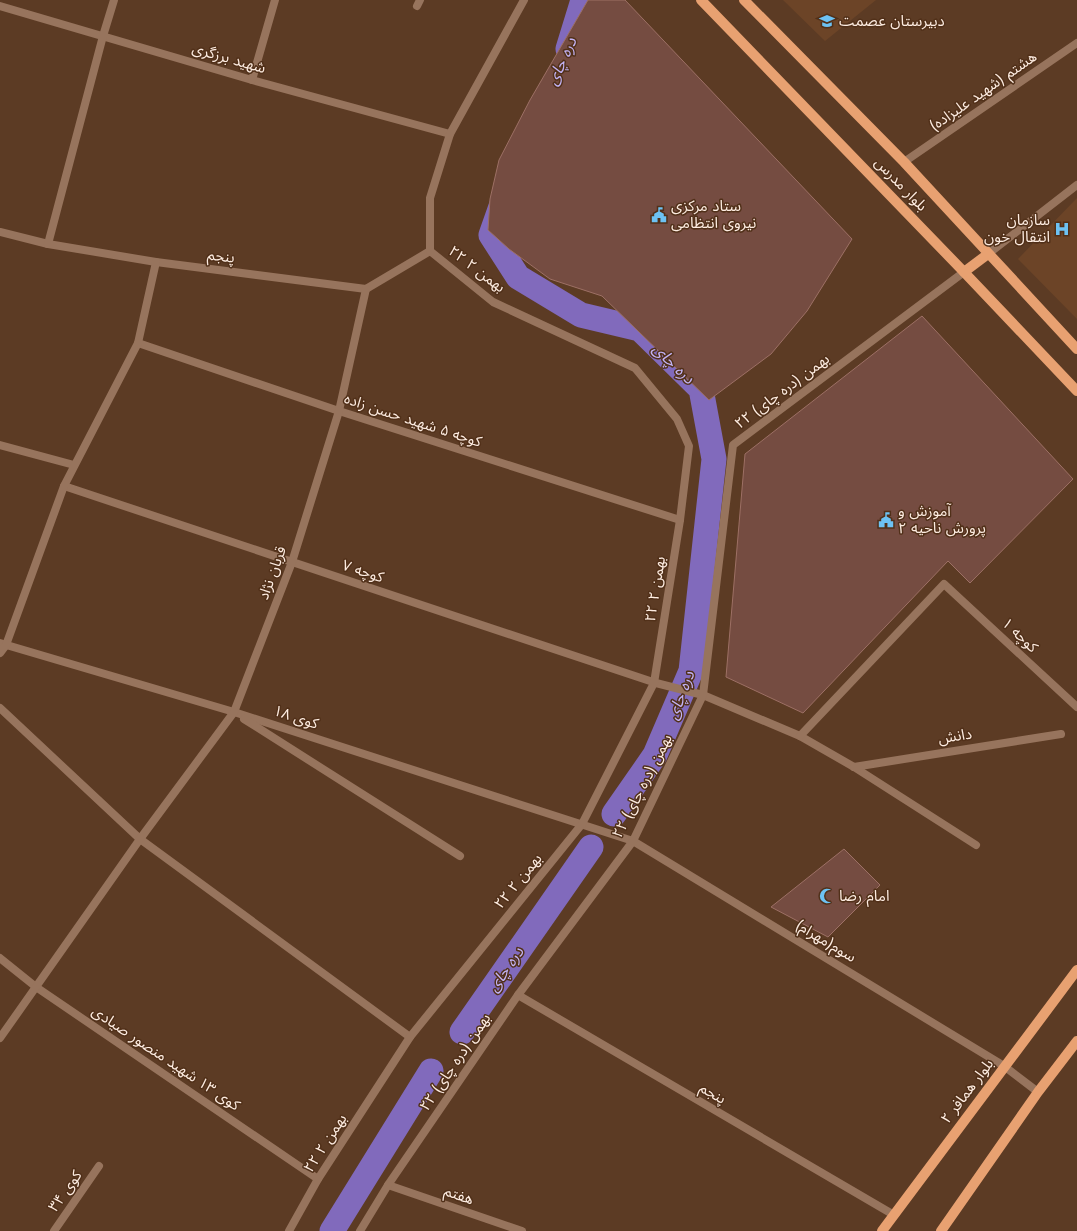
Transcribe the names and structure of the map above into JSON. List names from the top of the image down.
{
  "streets": {
    "main road": ["بلوار مدرس", "بلوار همافر ۲"],
    "street": [
      "شهید برزگری",
      "هشتم (شهید علیزاده)",
      "پنجم",
      "۲۲ بهمن ۲",
      "۲۲ بهمن (دره چای)",
      "کوچه ۵ شهید حسن زاده",
      "کوچه ۷",
      "قربان نژاد",
      "کوچه ۱",
      "کوی ۱۸",
      "دانش",
      "سوم(مهرام)",
      "کوی ۱۳ شهید منصور صیادی",
      "کوی ۳۴",
      "هفتم"
    ]
  },
  "crossings": [
    ["شهید برزگری", "۲۲ بهمن ۲"],
    ["هشتم (شهید علیزاده)", "بلوار مدرس"],
    ["بلوار مدرس", "۲۲ بهمن (دره چای)"],
    ["پنجم", "۲۲ بهمن (دره چای)"],
    ["پنجم", "قربان نژاد"],
    ["پنجم", "بلوار همافر ۲"],
    ["۲۲ بهمن ۲", "کوچه ۵ شهید حسن زاده"],
    ["۲۲ بهمن ۲", "کوچه ۷"],
    ["۲۲ بهمن ۲", "کوی ۱۸"],
    ["۲۲ بهمن ۲", "کوی ۱۳ شهید منصور صیادی"],
    ["۲۲ بهمن (دره چای)", "کوچه ۷"],
    ["۲۲ بهمن (دره چای)", "کوی ۱۸"],
    ["۲۲ بهمن (دره چای)", "سوم(مهرام)"],
    ["۲۲ بهمن (دره چای)", "هفتم"],
    ["کوچه ۵ شهید حسن زاده", "قربان نژاد"],
    ["کوچه ۷", "قربان نژاد"],
    ["کوچه ۷", "کوچه ۱"],
    ["کوچه ۷", "دانش"],
    ["قربان نژاد", "کوی ۱۸"],
    ["قربان نژاد", "کوی ۱۳ شهید منصور صیادی"],
    ["کوی ۱۸", "سوم(مهرام)"],
    ["سوم(مهرام)", "بلوار همافر ۲"]
  ],
  "water": ["دره چای"],
  "places": {
    "school or university": ["دبیرستان عصمت"],
    "public building": ["ستاد مرکزی نیروی انتظامی", "آموزش و پرورش ناحیه ۲"],
    "hospital": ["سازمان انتقال خون"],
    "mosque": ["امام رضا"]
  }
}
